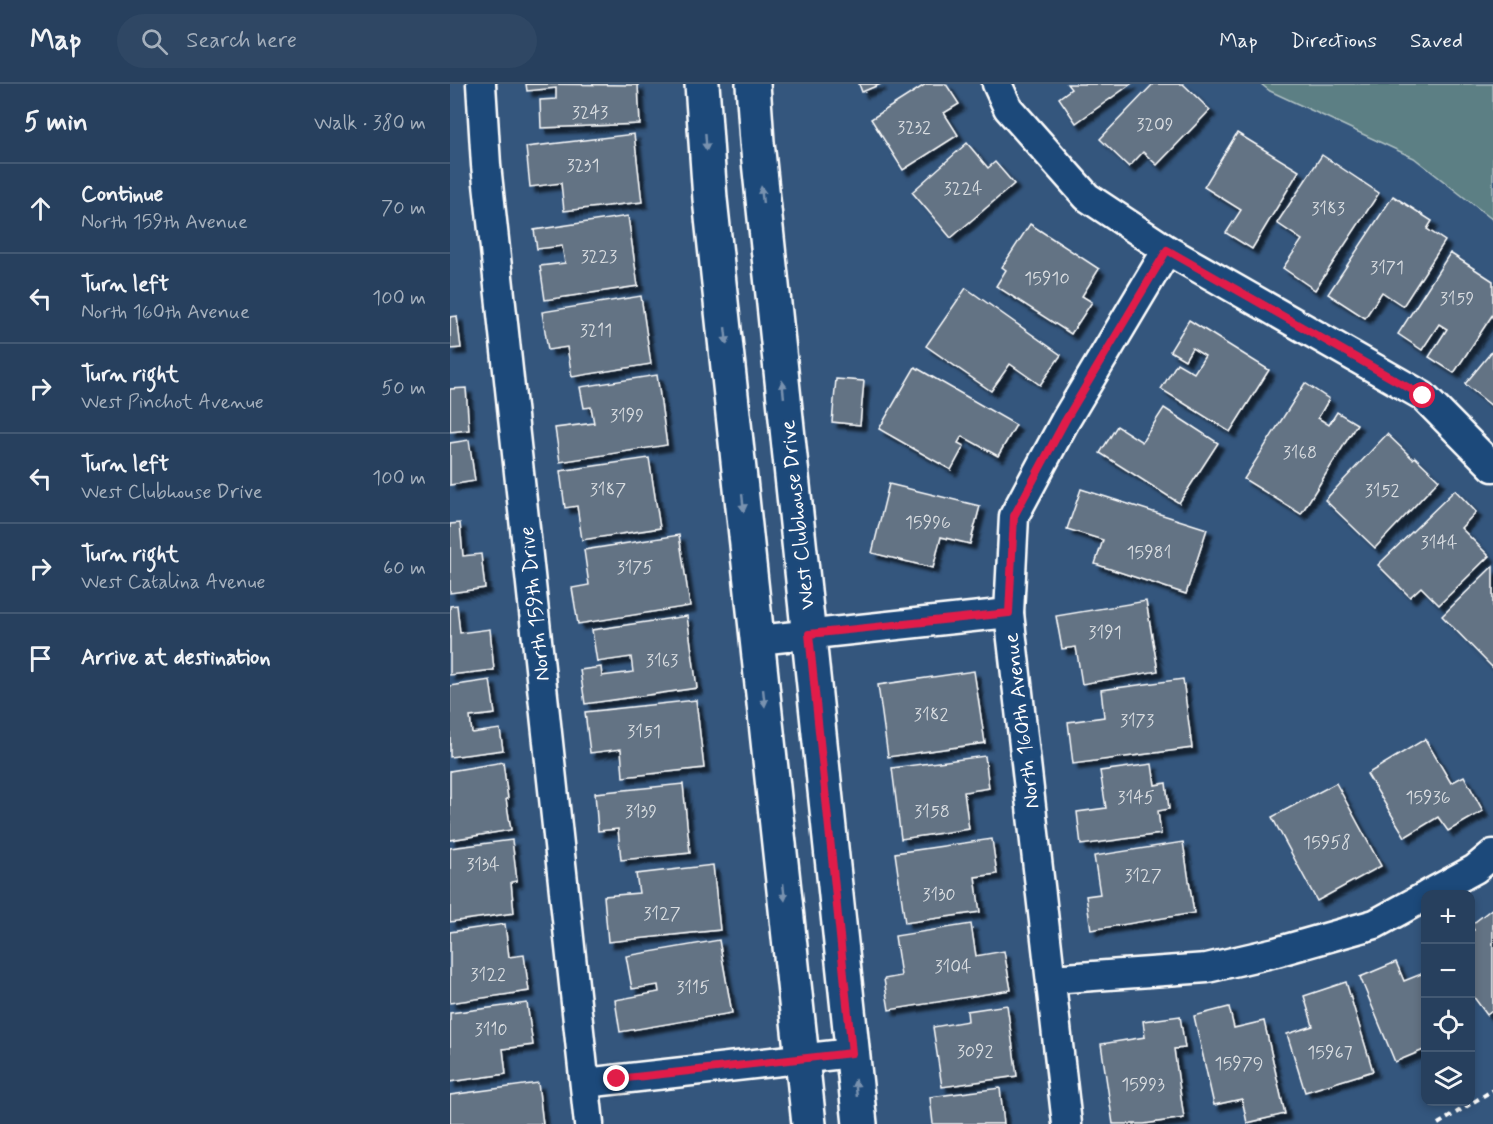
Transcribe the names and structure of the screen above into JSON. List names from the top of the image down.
{
  "streets": {
    "street": ["West Clubhouse Drive", "North 159th Drive", "North 160th Avenue"]
  },
  "house_numbers": [
    "3243",
    "3209",
    "3232",
    "3231",
    "3224",
    "3183",
    "3223",
    "3171",
    "15910",
    "3159",
    "3211",
    "3199",
    "3168",
    "3187",
    "3152",
    "15996",
    "3144",
    "15981",
    "3175",
    "3191",
    "3163",
    "3182",
    "3173",
    "3151",
    "3145",
    "15936",
    "3139",
    "3158",
    "15958",
    "3134",
    "3127",
    "3130",
    "3127",
    "3104",
    "3122",
    "3115",
    "3110",
    "3092",
    "15967",
    "15979",
    "15993"
  ],
  "page": {
    "header": "Map",
    "search": "Search here",
    "nav": ["Map", "Directions", "Saved"],
    "heading": ["5 min", "Walk · 380 m"],
    "list": [
      ["Continue", "North 159th Avenue", "70 m"],
      ["Turn left", "North 160th Avenue", "100 m"],
      ["Turn right", "West Pinchot Avenue", "50 m"],
      ["Turn left", "West Clubhouse Drive", "100 m"],
      ["Turn right", "West Catalina Avenue", "60 m"],
      "Arrive at destination"
    ],
    "map_buttons": ["+", "−"]
  }
}
